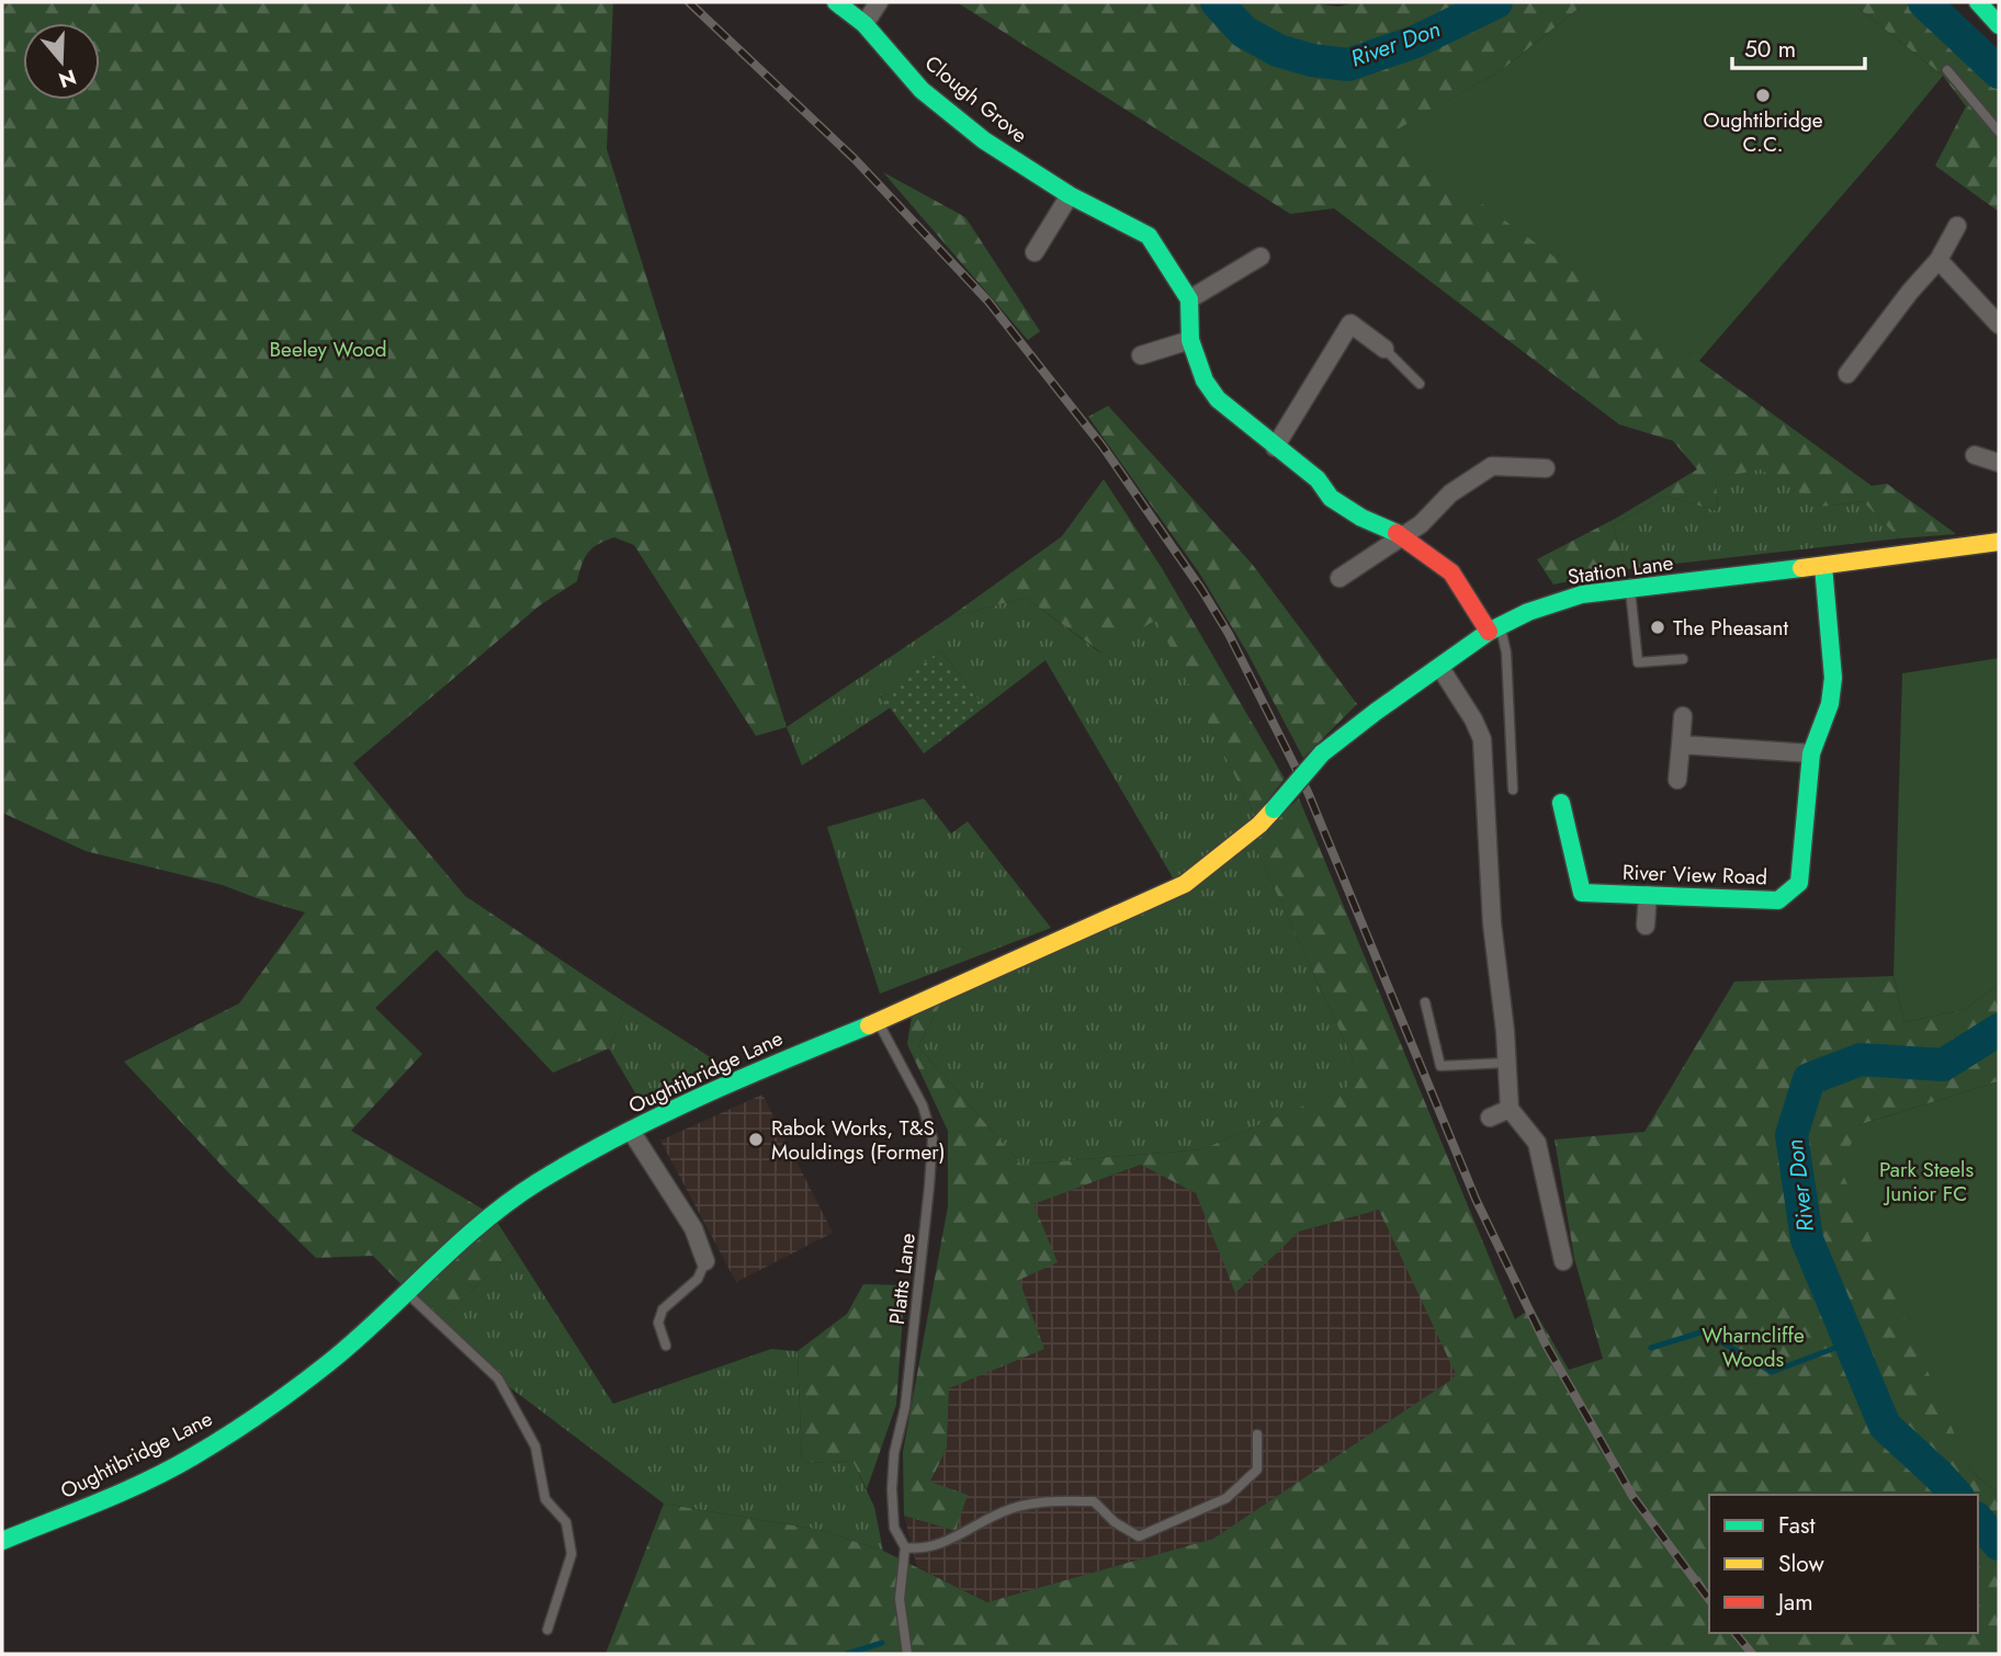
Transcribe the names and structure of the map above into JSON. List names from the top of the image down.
{
  "streets": {
    "street": [
      "Clough Grove",
      "Station Lane",
      "River View Road",
      "Oughtibridge Lane"
    ],
    "lane": ["Platts Lane"]
  },
  "crossings": [
    ["Station Lane", "River View Road"],
    ["Station Lane", "Oughtibridge Lane"],
    ["Oughtibridge Lane", "Platts Lane"]
  ],
  "water": ["River Don"],
  "parks": ["Beeley Wood", "Park Steels Junior FC", "Wharncliffe Woods"],
  "places": ["Oughtibridge C.C.", "The Pheasant", "Rabok Works, T&S Mouldings (Former)"],
  "legend": ["Fast", "Slow", "Jam"],
  "scale_bar": "50 m",
  "north": "bottom"
}
